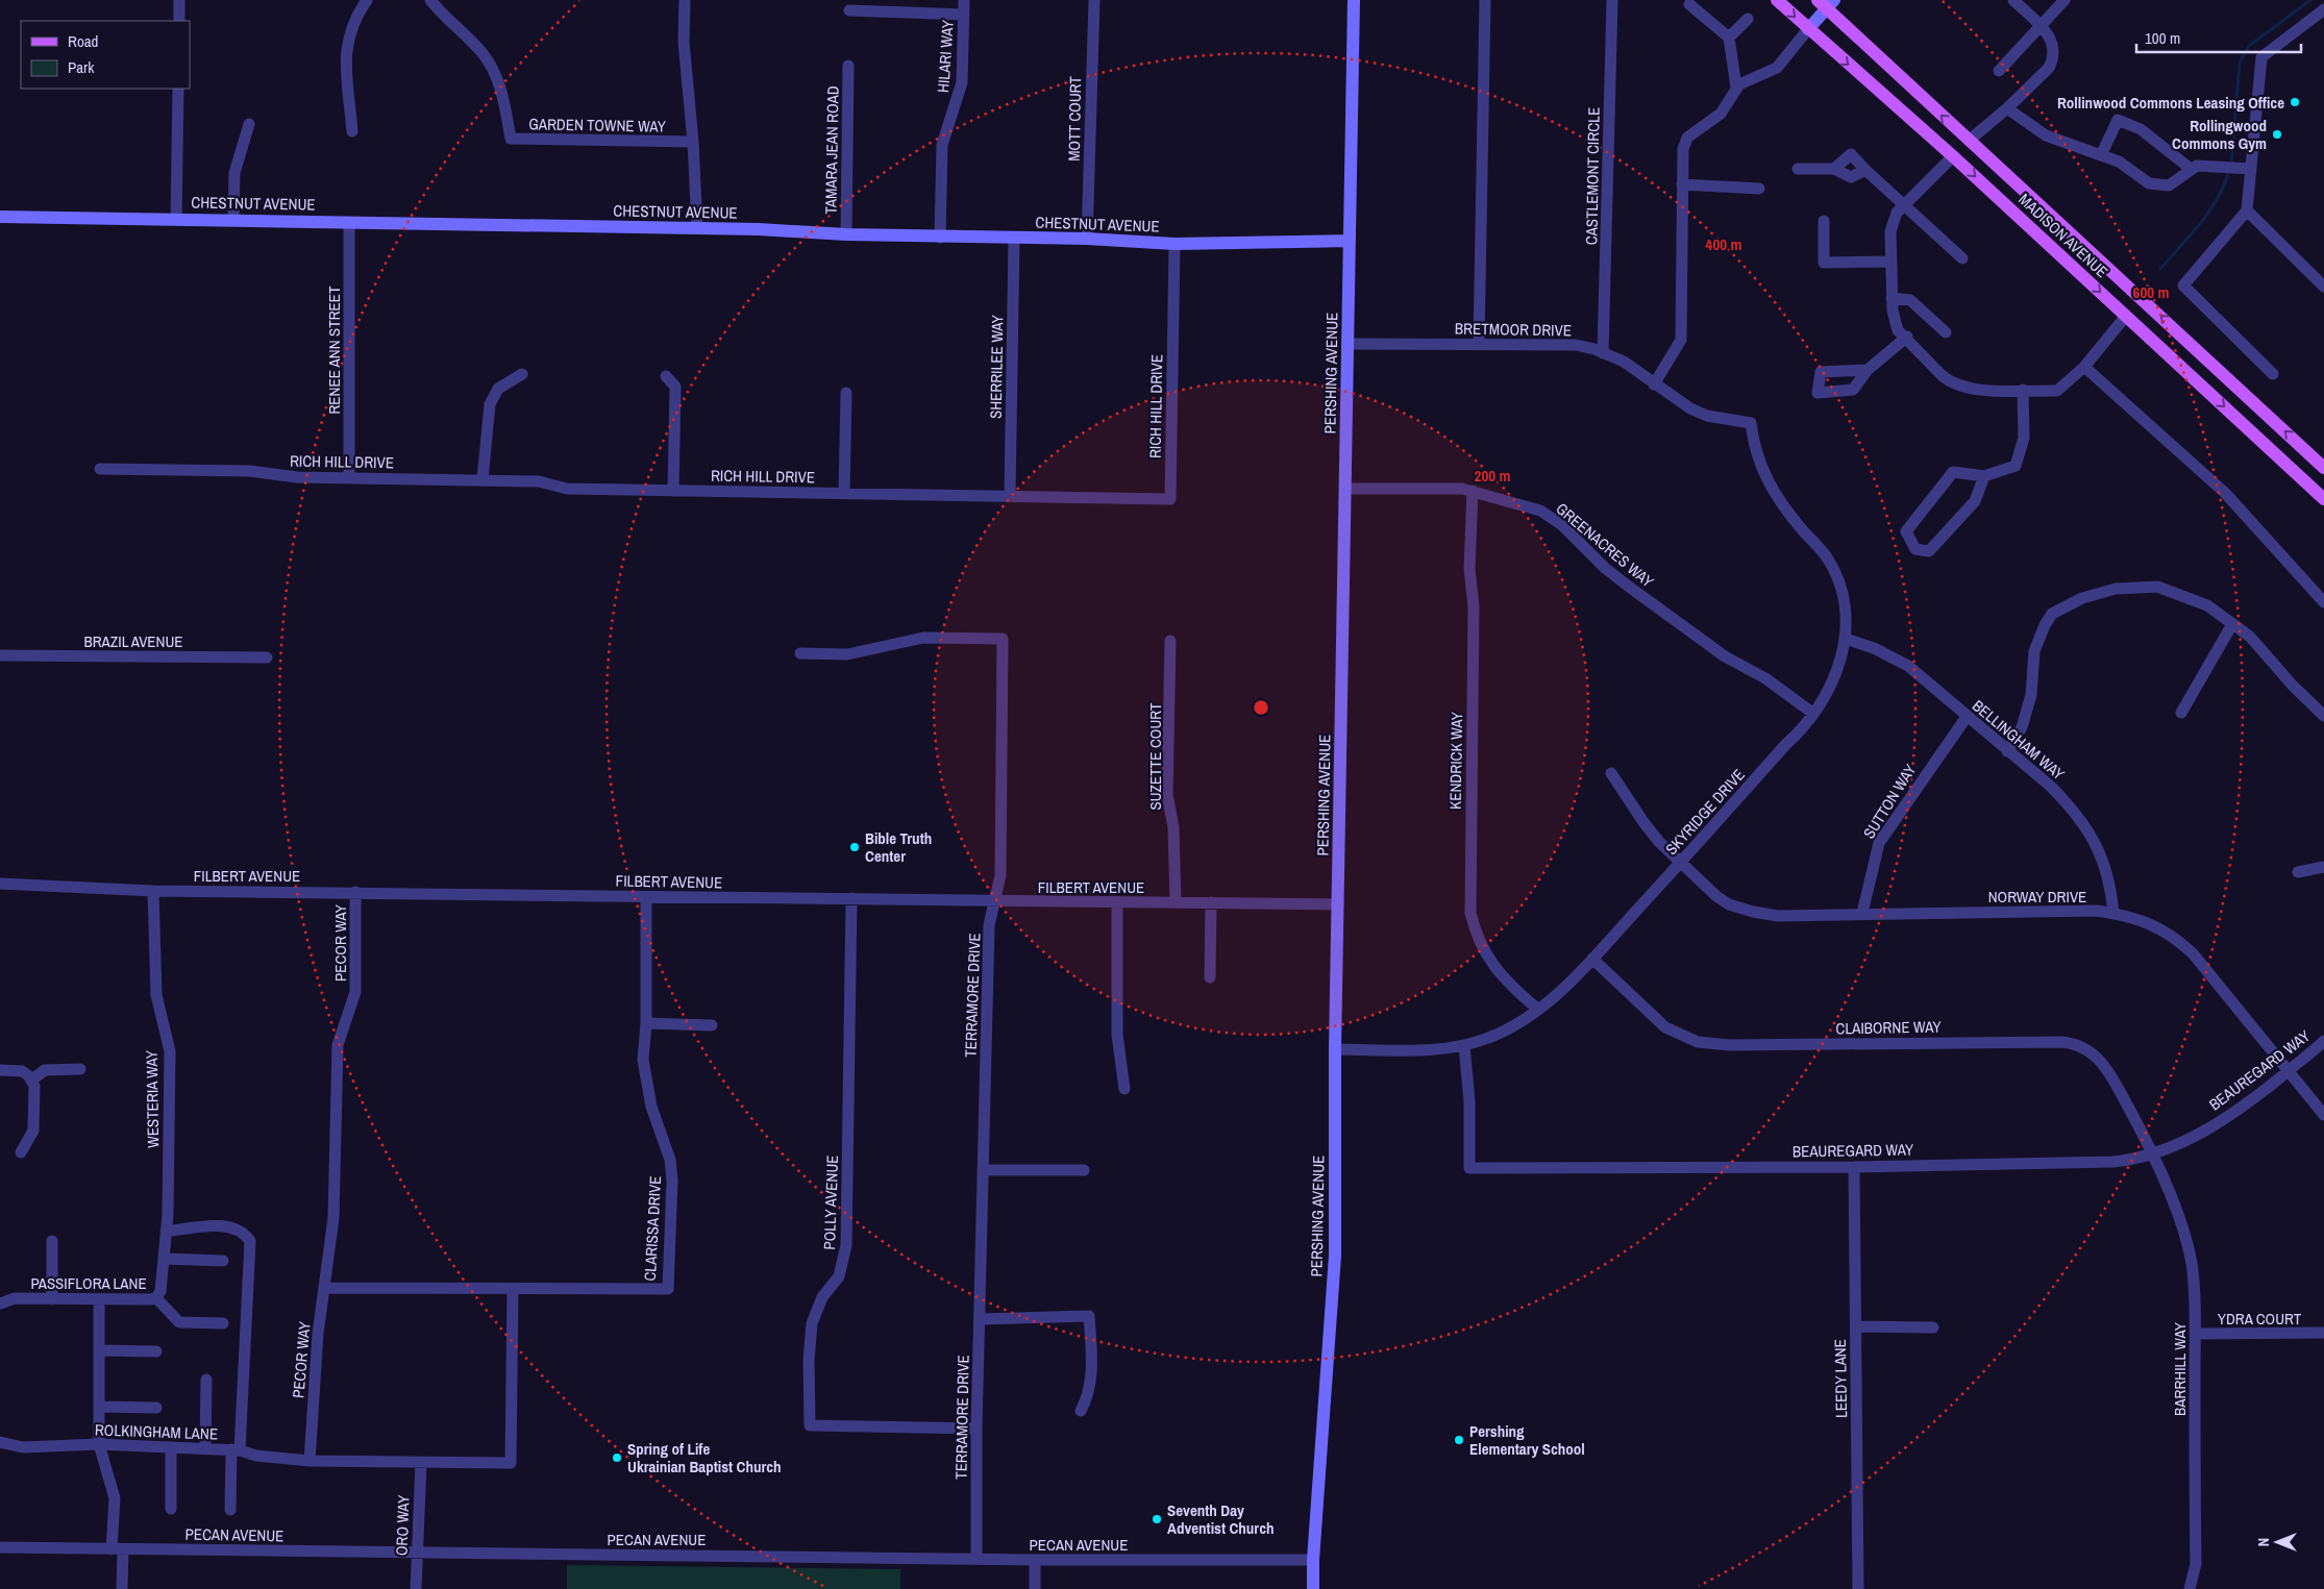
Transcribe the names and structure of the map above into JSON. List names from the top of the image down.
{
  "streets": {
    "main road": ["MADISON AVENUE"],
    "street": [
      "HILARI WAY",
      "MOTT COURT",
      "GARDEN TOWNE WAY",
      "TAMARA JEAN ROAD",
      "CASTLEMONT CIRCLE",
      "CHESTNUT AVENUE",
      "BRETMOOR DRIVE",
      "RENEE ANN STREET",
      "SHERRILEE WAY",
      "PERSHING AVENUE",
      "RICH HILL DRIVE",
      "GREENACRES WAY",
      "BRAZIL AVENUE",
      "BELLINGHAM WAY",
      "SUZETTE COURT",
      "KENDRICK WAY",
      "SUTTON WAY",
      "SKYRIDGE DRIVE",
      "FILBERT AVENUE",
      "NORWAY DRIVE",
      "PECOR WAY",
      "TERRAMORE DRIVE",
      "CLAIBORNE WAY",
      "BEAUREGARD WAY",
      "WESTERIA WAY",
      "POLLY AVENUE",
      "CLARISSA DRIVE",
      "PASSIFLORA LANE",
      "YDRA COURT",
      "BARRHILL WAY",
      "LEEDY LANE",
      "ROLKINGHAM LANE",
      "ORO WAY",
      "PECAN AVENUE"
    ]
  },
  "crossings": [
    ["HILARI WAY", "CHESTNUT AVENUE"],
    ["MOTT COURT", "CHESTNUT AVENUE"],
    ["TAMARA JEAN ROAD", "CHESTNUT AVENUE"],
    ["CASTLEMONT CIRCLE", "BRETMOOR DRIVE"],
    ["CHESTNUT AVENUE", "RENEE ANN STREET"],
    ["CHESTNUT AVENUE", "SHERRILEE WAY"],
    ["CHESTNUT AVENUE", "PERSHING AVENUE"],
    ["CHESTNUT AVENUE", "RICH HILL DRIVE"],
    ["BRETMOOR DRIVE", "PERSHING AVENUE"],
    ["BRETMOOR DRIVE", "SKYRIDGE DRIVE"],
    ["RENEE ANN STREET", "RICH HILL DRIVE"],
    ["SHERRILEE WAY", "RICH HILL DRIVE"],
    ["PERSHING AVENUE", "GREENACRES WAY"],
    ["PERSHING AVENUE", "SKYRIDGE DRIVE"],
    ["PERSHING AVENUE", "FILBERT AVENUE"],
    ["PERSHING AVENUE", "PECAN AVENUE"],
    ["GREENACRES WAY", "KENDRICK WAY"],
    ["GREENACRES WAY", "SKYRIDGE DRIVE"],
    ["BELLINGHAM WAY", "SUTTON WAY"],
    ["BELLINGHAM WAY", "SKYRIDGE DRIVE"],
    ["BELLINGHAM WAY", "NORWAY DRIVE"],
    ["SUZETTE COURT", "FILBERT AVENUE"],
    ["KENDRICK WAY", "SKYRIDGE DRIVE"],
    ["SUTTON WAY", "NORWAY DRIVE"],
    ["SKYRIDGE DRIVE", "NORWAY DRIVE"],
    ["SKYRIDGE DRIVE", "CLAIBORNE WAY"],
    ["SKYRIDGE DRIVE", "BEAUREGARD WAY"],
    ["FILBERT AVENUE", "PECOR WAY"],
    ["FILBERT AVENUE", "TERRAMORE DRIVE"],
    ["FILBERT AVENUE", "WESTERIA WAY"],
    ["FILBERT AVENUE", "POLLY AVENUE"],
    ["FILBERT AVENUE", "CLARISSA DRIVE"],
    ["NORWAY DRIVE", "BEAUREGARD WAY"],
    ["PECOR WAY", "CLARISSA DRIVE"],
    ["PECOR WAY", "ROLKINGHAM LANE"],
    ["TERRAMORE DRIVE", "POLLY AVENUE"],
    ["TERRAMORE DRIVE", "PECAN AVENUE"],
    ["CLAIBORNE WAY", "BEAUREGARD WAY"],
    ["CLAIBORNE WAY", "BARRHILL WAY"],
    ["BEAUREGARD WAY", "BARRHILL WAY"],
    ["BEAUREGARD WAY", "LEEDY LANE"],
    ["WESTERIA WAY", "PASSIFLORA LANE"],
    ["YDRA COURT", "BARRHILL WAY"],
    ["ORO WAY", "PECAN AVENUE"]
  ],
  "places": [
    "Rollinwood Commons Leasing Office",
    "Rollingwood Commons Gym",
    "Bible Truth Center",
    "Pershing Elementary School",
    "Spring of Life Ukrainian Baptist Church",
    "Seventh Day Adventist Church"
  ],
  "legend": ["Road", "Park"],
  "scale_bar": "100 m",
  "north": "left",
  "rings": ["400 m", "600 m", "200 m"]
}
